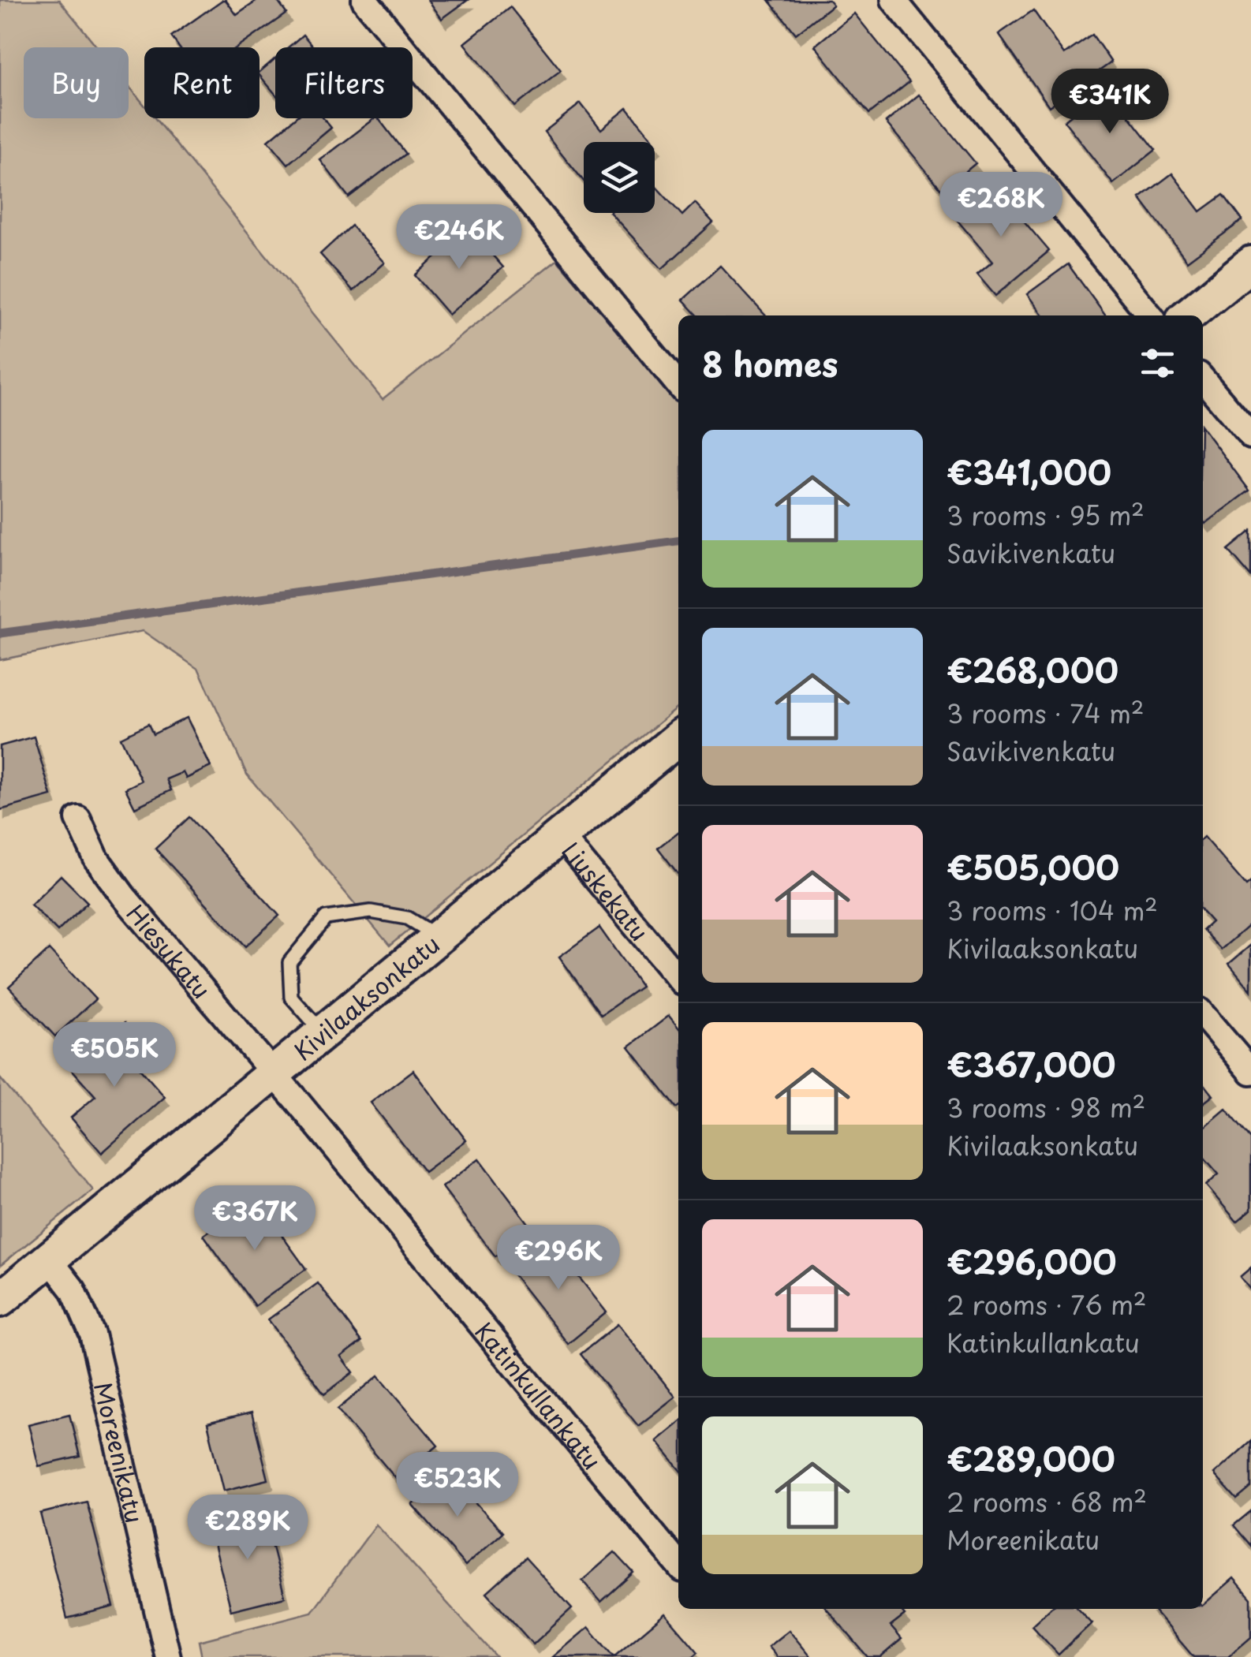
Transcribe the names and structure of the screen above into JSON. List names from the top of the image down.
{
  "streets": {
    "street": [
      "Liuskekatu",
      "Hiesukatu",
      "Kivilaaksonkatu",
      "Katinkullankatu",
      "Moreenikatu"
    ]
  },
  "crossings": [
    ["Liuskekatu", "Kivilaaksonkatu"],
    ["Hiesukatu", "Kivilaaksonkatu"],
    ["Hiesukatu", "Katinkullankatu"],
    ["Kivilaaksonkatu", "Katinkullankatu"],
    ["Kivilaaksonkatu", "Moreenikatu"]
  ],
  "page": {
    "chip": ["Buy", "Rent", "Filters"],
    "price": [
      "€341K",
      "€268K",
      "€246K",
      "€505K",
      "€367K",
      "€296K",
      "€523K",
      "€289K"
    ],
    "heading": "8 homes",
    "list": [
      {
        "name": "€341,000",
        "note": "3 rooms · 95 m² · Savikivenkatu"
      },
      {
        "name": "€268,000",
        "note": "3 rooms · 74 m² · Savikivenkatu"
      },
      {
        "name": "€505,000",
        "note": "3 rooms · 104 m² · Kivilaaksonkatu"
      },
      {
        "name": "€367,000",
        "note": "3 rooms · 98 m² · Kivilaaksonkatu"
      },
      {
        "name": "€296,000",
        "note": "2 rooms · 76 m² · Katinkullankatu"
      },
      {
        "name": "€289,000",
        "note": "2 rooms · 68 m² · Moreenikatu"
      }
    ]
  }
}
